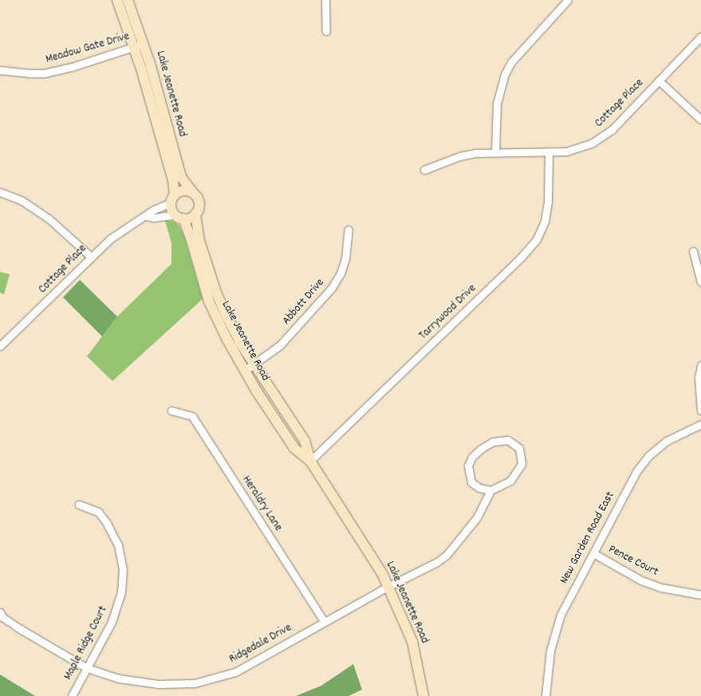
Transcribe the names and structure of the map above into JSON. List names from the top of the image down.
{
  "streets": {
    "street": [
      "Meadow Gate Drive",
      "Lake Jeanette Road",
      "Cottage Place",
      "Abbott Drive",
      "Tarrywood Drive",
      "Heraldry Lane",
      "New Garden Road East",
      "Pence Court",
      "Maple Ridge Court",
      "Ridgedale Drive"
    ]
  },
  "crossings": [
    ["Meadow Gate Drive", "Lake Jeanette Road"],
    ["Lake Jeanette Road", "Cottage Place"],
    ["Lake Jeanette Road", "Abbott Drive"],
    ["Lake Jeanette Road", "Tarrywood Drive"],
    ["Lake Jeanette Road", "Ridgedale Drive"],
    ["Cottage Place", "Tarrywood Drive"],
    ["Heraldry Lane", "Ridgedale Drive"],
    ["New Garden Road East", "Pence Court"],
    ["Maple Ridge Court", "Ridgedale Drive"]
  ]
}
